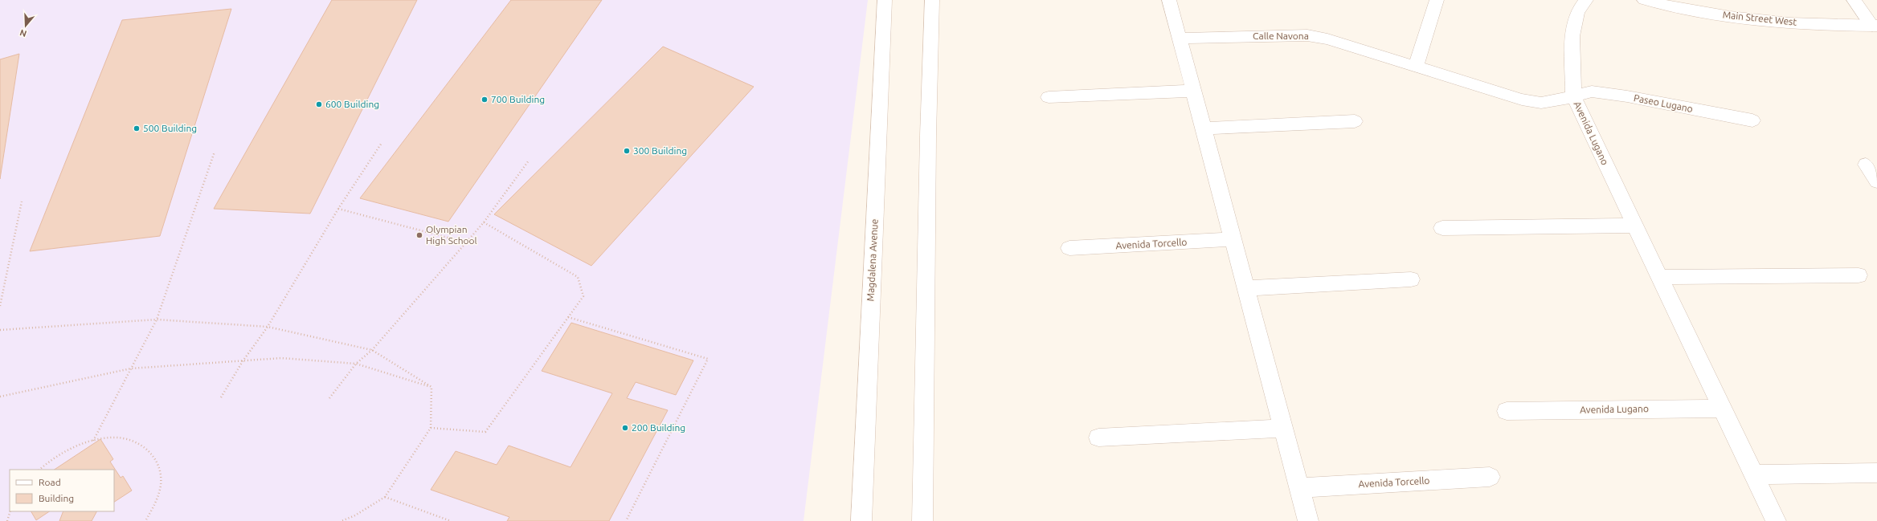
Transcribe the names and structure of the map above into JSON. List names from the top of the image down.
{
  "streets": {
    "street": [
      "Main Street West",
      "Calle Navona",
      "Paseo Lugano",
      "Avenida Lugano",
      "Avenida Torcello",
      "Magdalena Avenue"
    ]
  },
  "crossings": [
    ["Calle Navona", "Paseo Lugano"],
    ["Calle Navona", "Avenida Lugano"],
    ["Paseo Lugano", "Avenida Lugano"]
  ],
  "places": [
    "700 Building",
    "600 Building",
    "500 Building",
    "300 Building",
    "Olympian High School",
    "200 Building"
  ],
  "legend": ["Road", "Building"],
  "north": "bottom"
}
